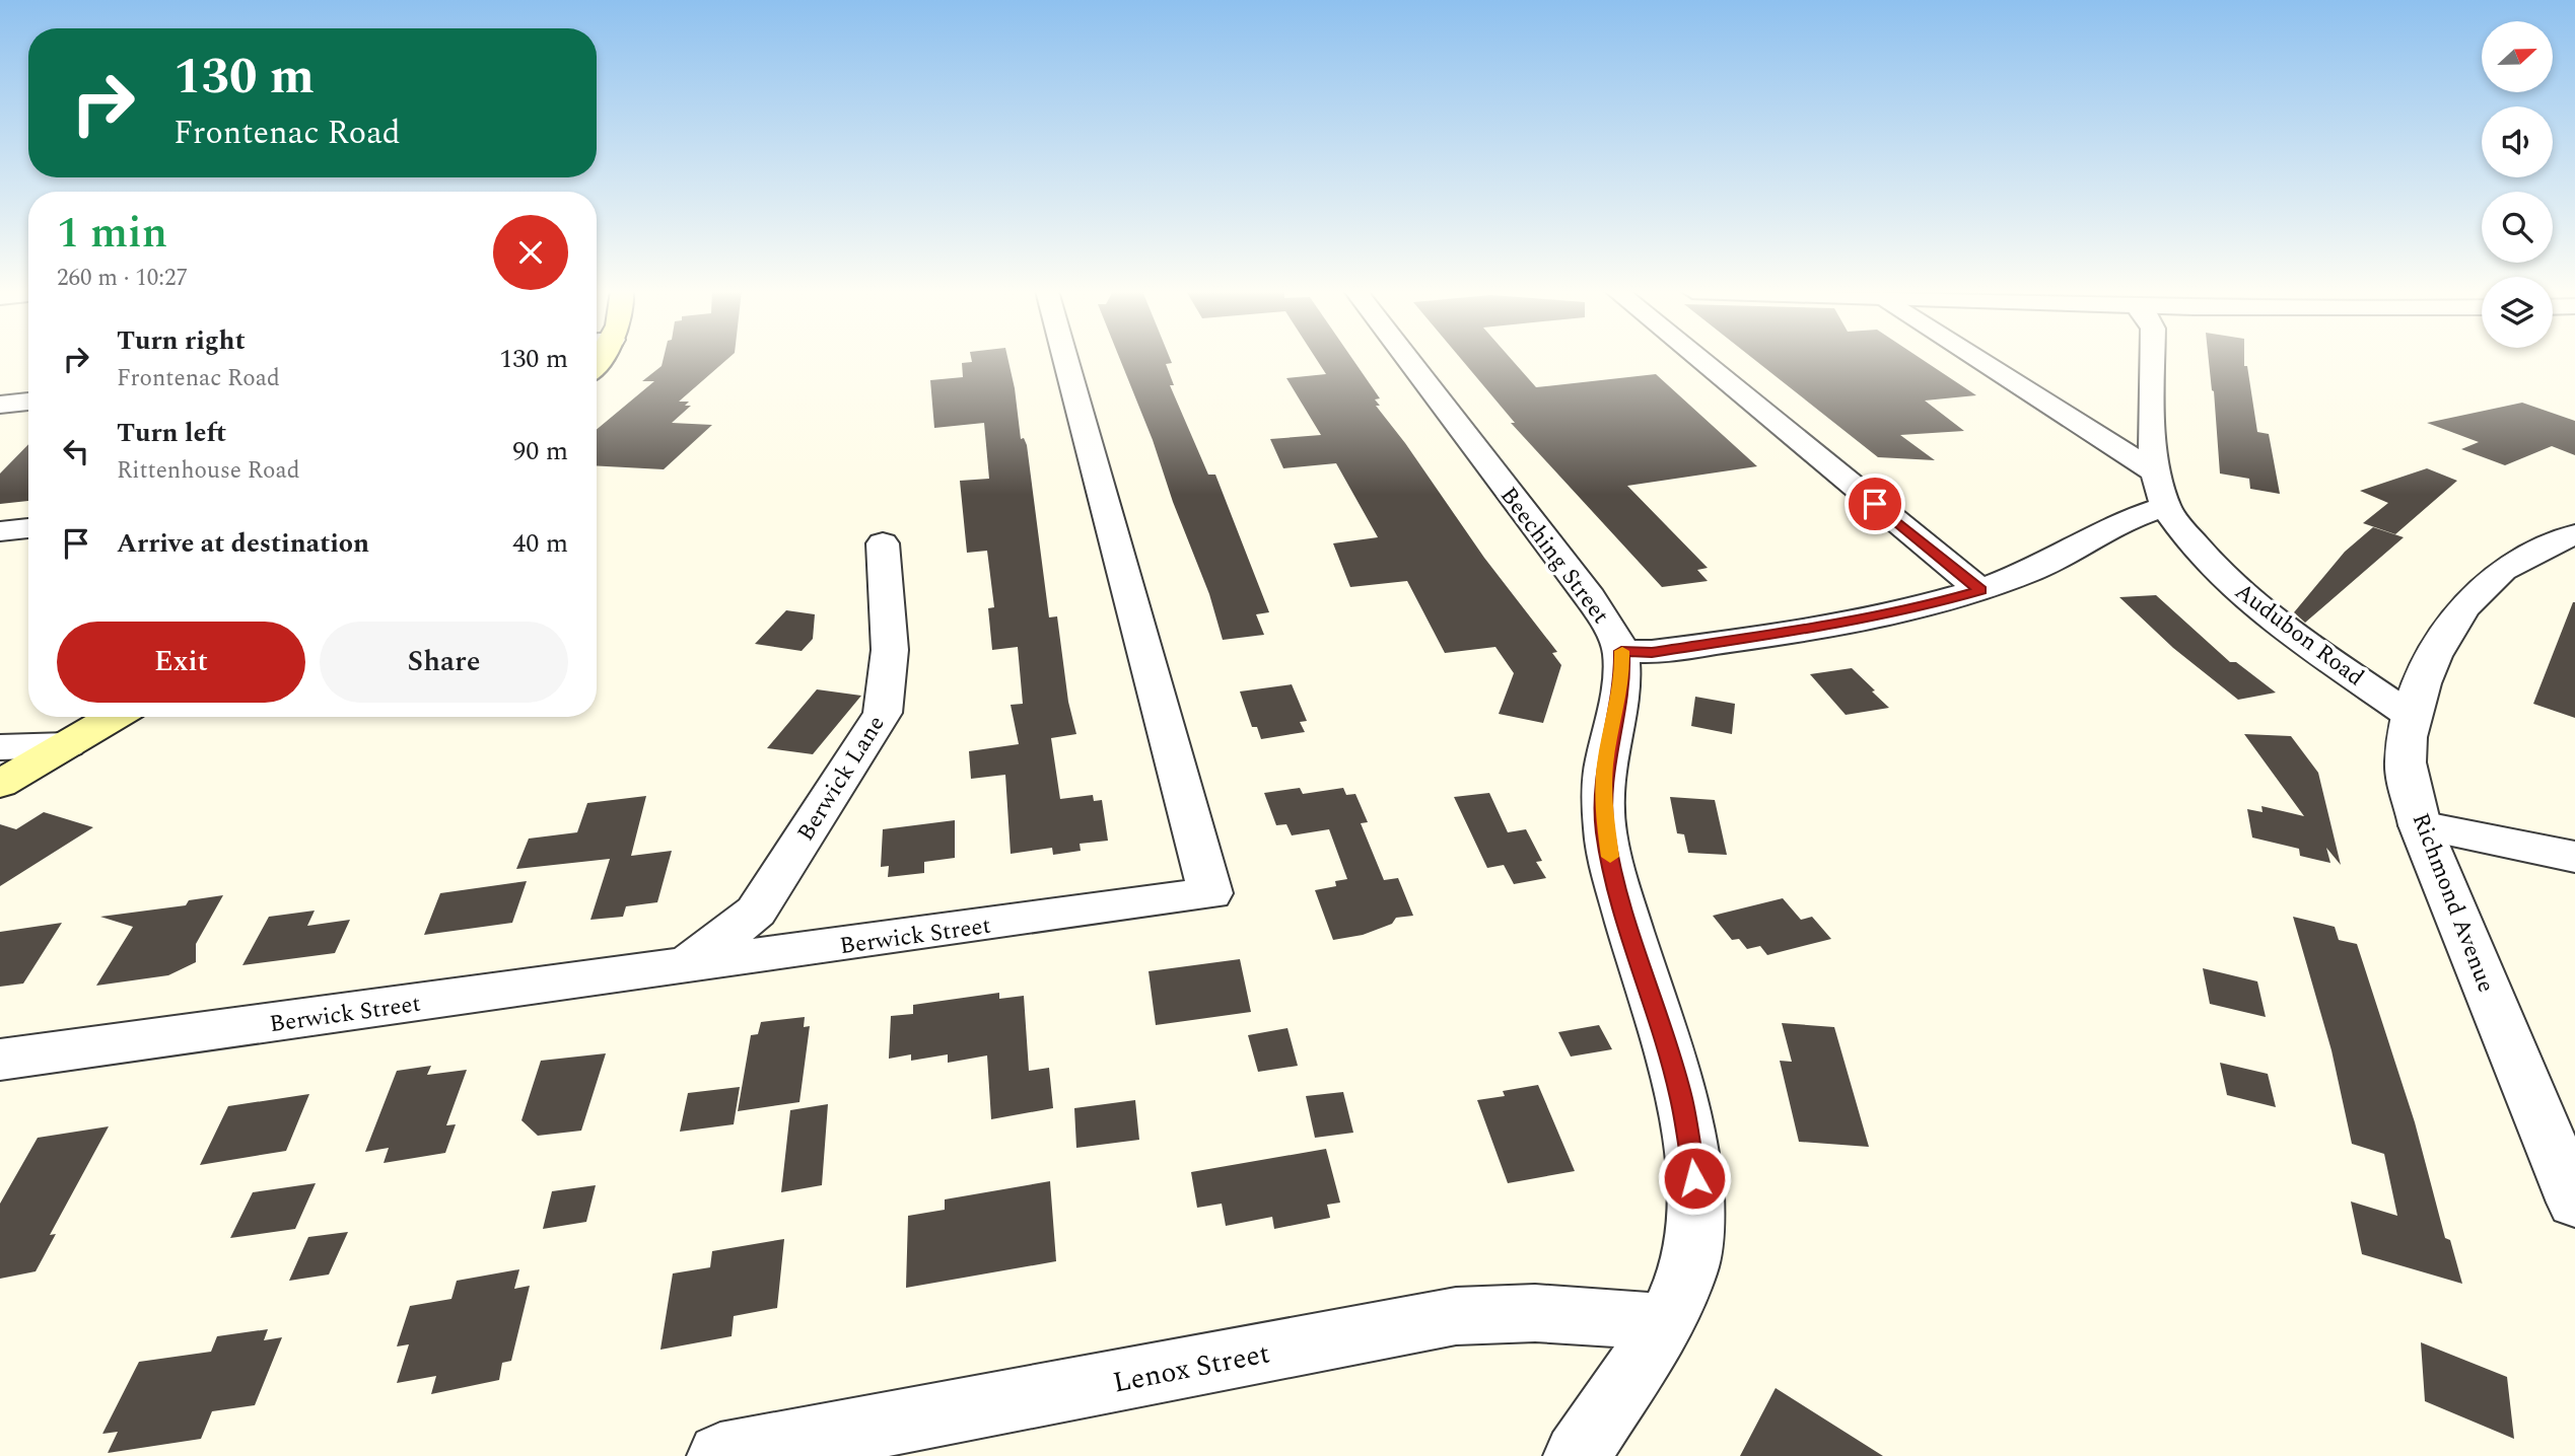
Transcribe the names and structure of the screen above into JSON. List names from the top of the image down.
{
  "streets": {
    "street": [
      "Beeching Street",
      "Audubon Road",
      "Berwick Lane",
      "Richmond Avenue",
      "Berwick Street",
      "Lenox Street"
    ]
  },
  "crossings": [
    ["Audubon Road", "Richmond Avenue"],
    ["Berwick Lane", "Berwick Street"]
  ],
  "north": "right",
  "page": {
    "turn": ["130 m", "Frontenac Road"],
    "heading": ["1 min", "260 m · 10:27"],
    "list": [
      {
        "name": "Turn right",
        "note": "Frontenac Road",
        "value": "130 m"
      },
      {
        "name": "Turn left",
        "note": "Rittenhouse Road",
        "value": "90 m"
      },
      {
        "name": "Arrive at destination",
        "value": "40 m"
      }
    ],
    "buttons": ["Exit", "Share"]
  }
}
